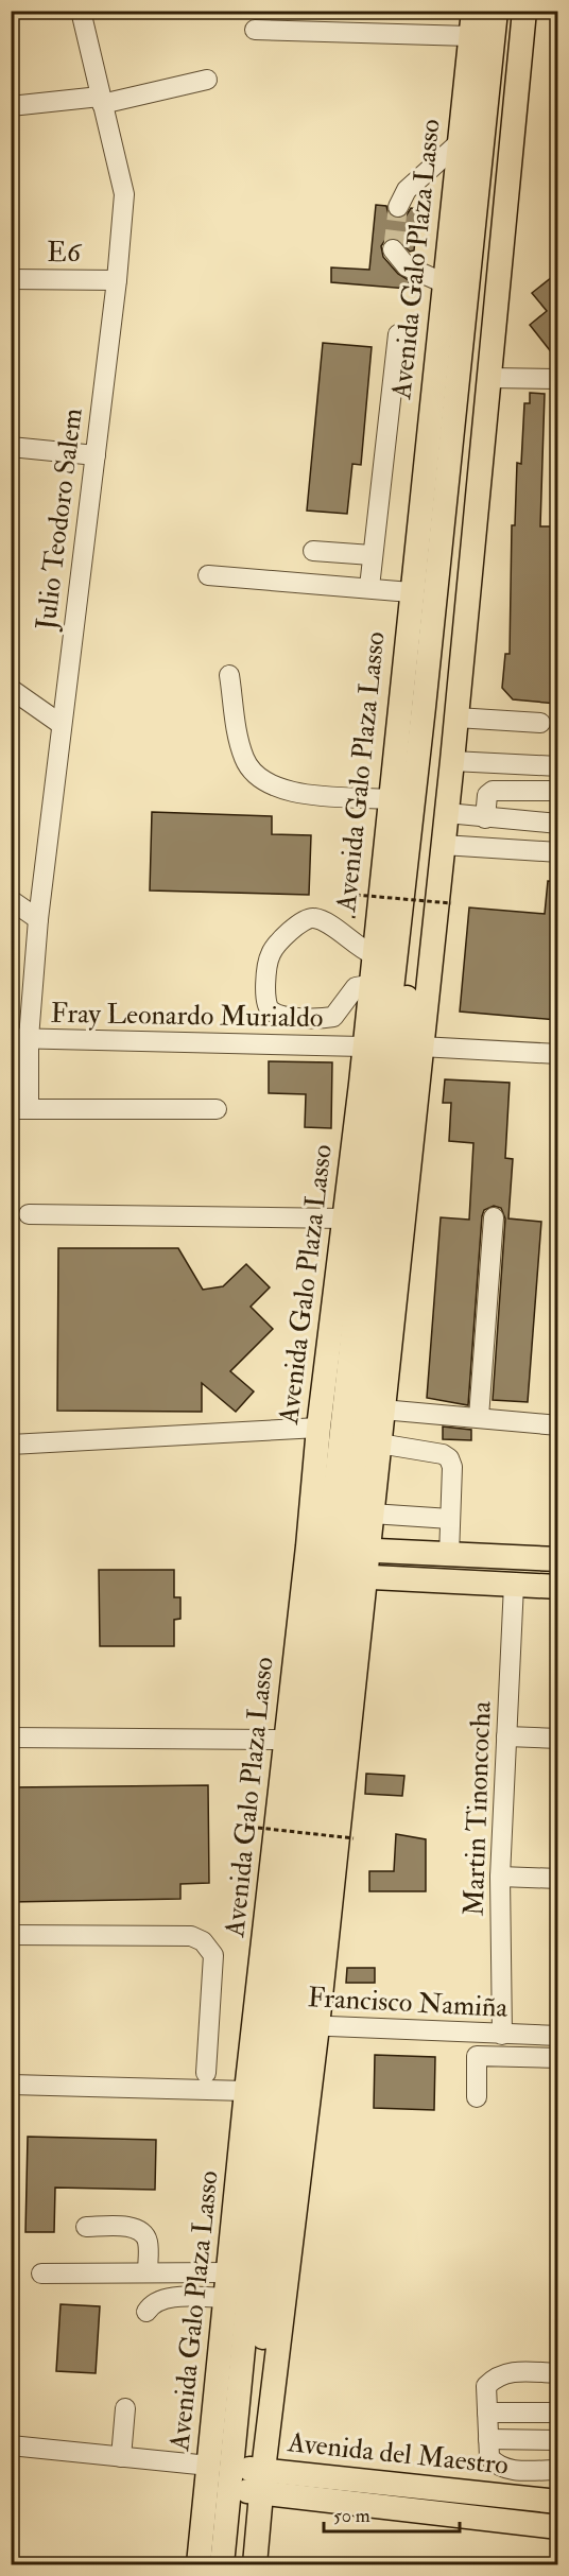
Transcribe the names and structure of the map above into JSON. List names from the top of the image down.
{
  "streets": {
    "main road": ["Avenida Galo Plaza Lasso", "Avenida del Maestro"],
    "street": [
      "E6",
      "Julio Teodoro Salem",
      "Fray Leonardo Murialdo",
      "Martin Tinoncocha",
      "Francisco Namiña"
    ]
  },
  "crossings": [
    ["E6", "Julio Teodoro Salem"],
    ["Avenida Galo Plaza Lasso", "Fray Leonardo Murialdo"],
    ["Avenida Galo Plaza Lasso", "Francisco Namiña"],
    ["Avenida Galo Plaza Lasso", "Avenida del Maestro"],
    ["Julio Teodoro Salem", "Fray Leonardo Murialdo"],
    ["Martin Tinoncocha", "Francisco Namiña"]
  ],
  "scale_bar": "50 m"
}
